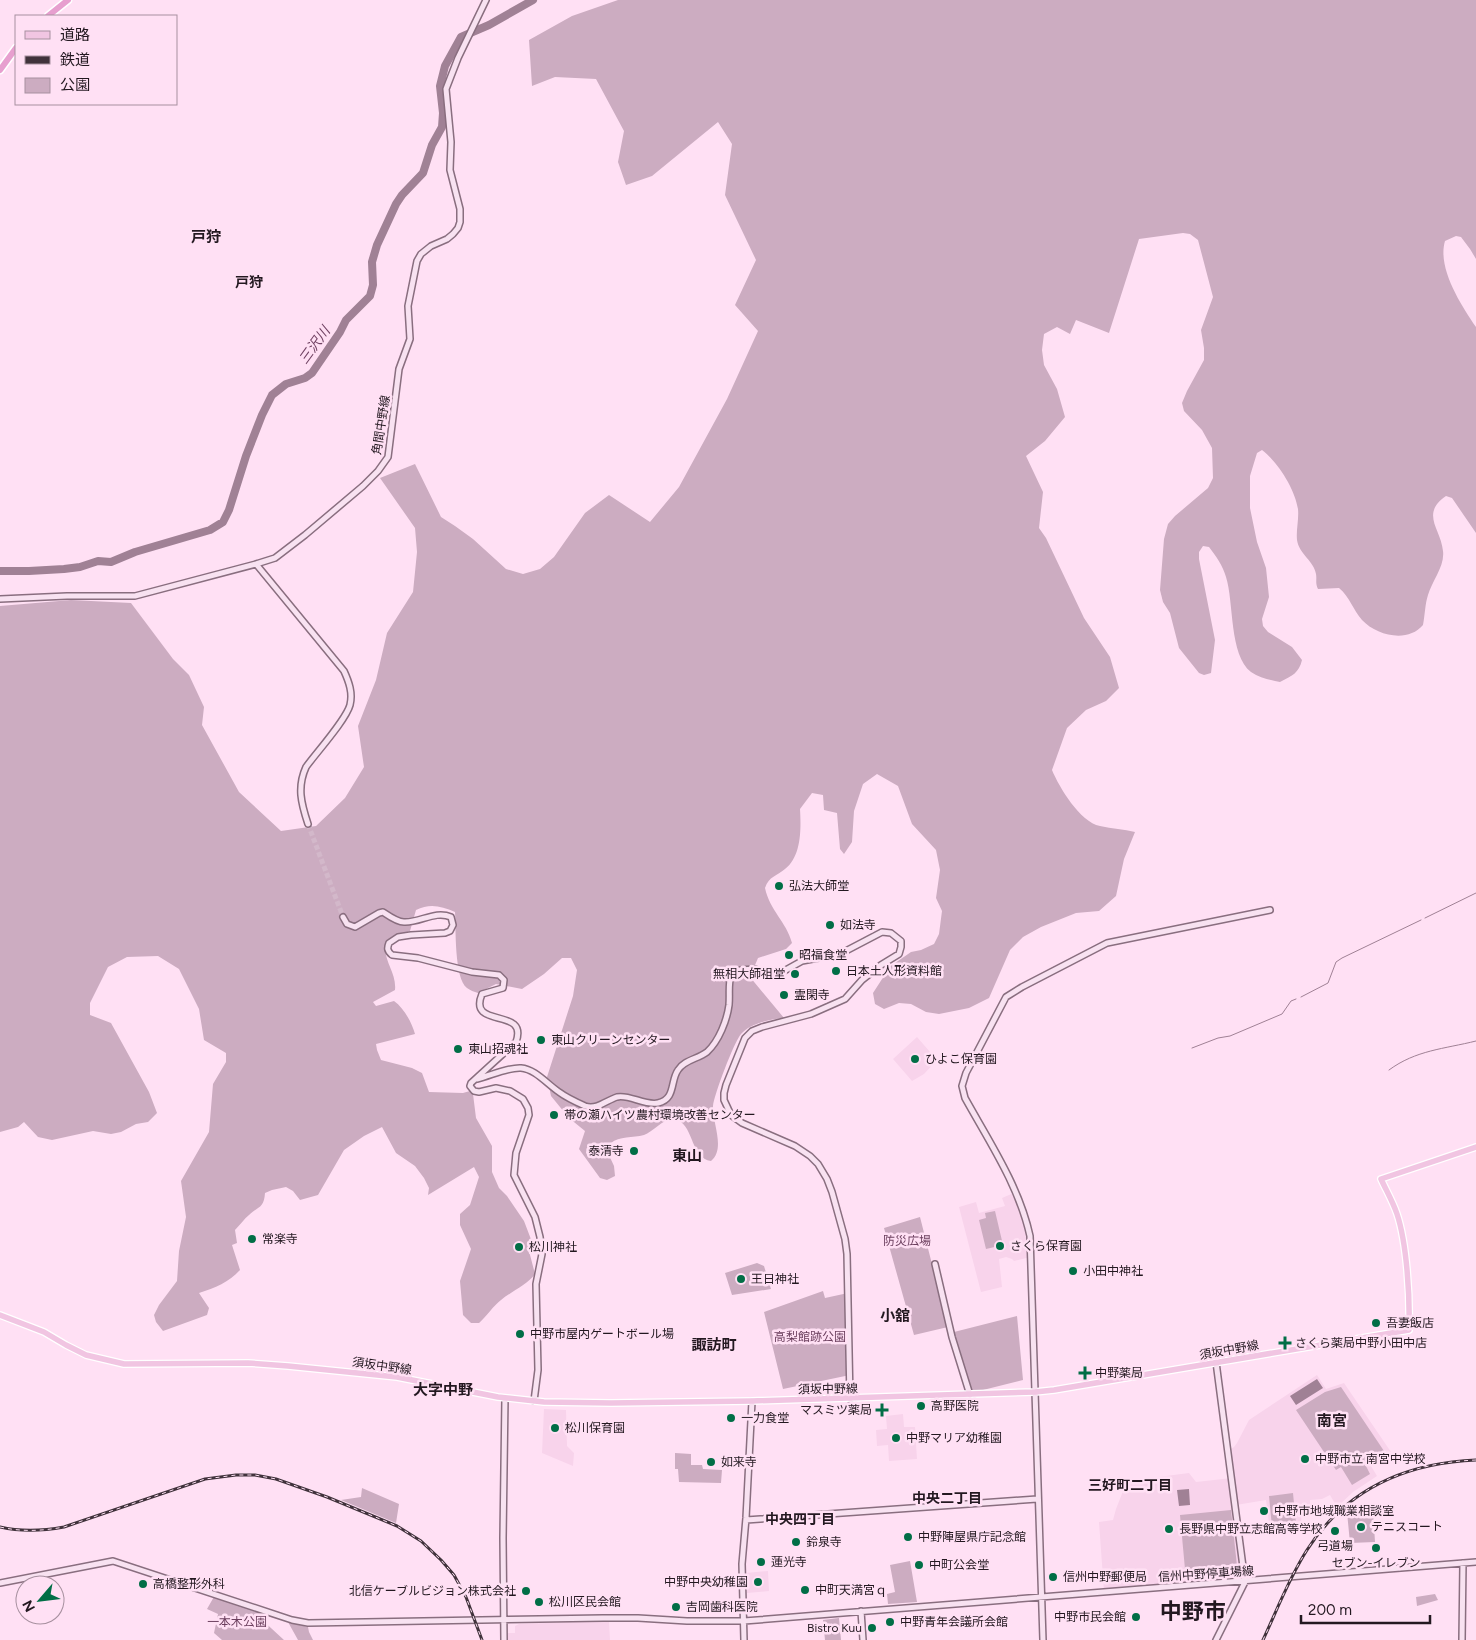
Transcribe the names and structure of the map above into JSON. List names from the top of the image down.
{
  "streets": {
    "main road": ["須坂中野線"],
    "street": ["角間中野線", "信州中野停車場線"]
  },
  "districts": [
    "戸狩",
    "戸狩",
    "東山",
    "小舘",
    "諏訪町",
    "大字中野",
    "南宮",
    "三好町二丁目",
    "中央二丁目",
    "中央四丁目",
    "中野市"
  ],
  "water": ["三沢川"],
  "parks": ["防災広場", "高梨館跡公園", "一本木公園"],
  "places": {
    "other": [
      "弘法大師堂",
      "如法寺",
      "昭福食堂",
      "日本土人形資料館",
      "無相大師祖堂",
      "霊閑寺",
      "東山クリーンセンター",
      "東山招魂社",
      "ひよこ保育園",
      "帯の瀬ハイツ農村環境改善センター",
      "泰清寺",
      "常楽寺",
      "さくら保育園",
      "松川神社",
      "小田中神社",
      "王日神社",
      "吾妻飯店",
      "中野市屋内ゲートボール場",
      "高野医院",
      "一力食堂",
      "松川保育園",
      "中野マリア幼稚園",
      "中野市立 南宮中学校",
      "如来寺",
      "中野市地域職業相談室",
      "テニスコート",
      "長野県中野立志館高等学校",
      "弓道場",
      "中野陣屋県庁記念館",
      "鈴泉寺",
      "セブン-イレブン",
      "蓮光寺",
      "中町公会堂",
      "信州中野郵便局",
      "中野中央幼稚園",
      "高橋整形外科",
      "中町天満宮ｑ",
      "北信ケーブルビジョン株式会社",
      "松川区民会館",
      "吉岡歯科医院",
      "中野市民会館",
      "中野青年会議所会館",
      "Bistro Kuu"
    ],
    "health": ["さくら薬局中野小田中店", "中野薬局", "マスミツ薬局"]
  },
  "legend": ["道路", "鉄道", "公園"],
  "scale_bar": "200 m",
  "north": "bottom left"
}
